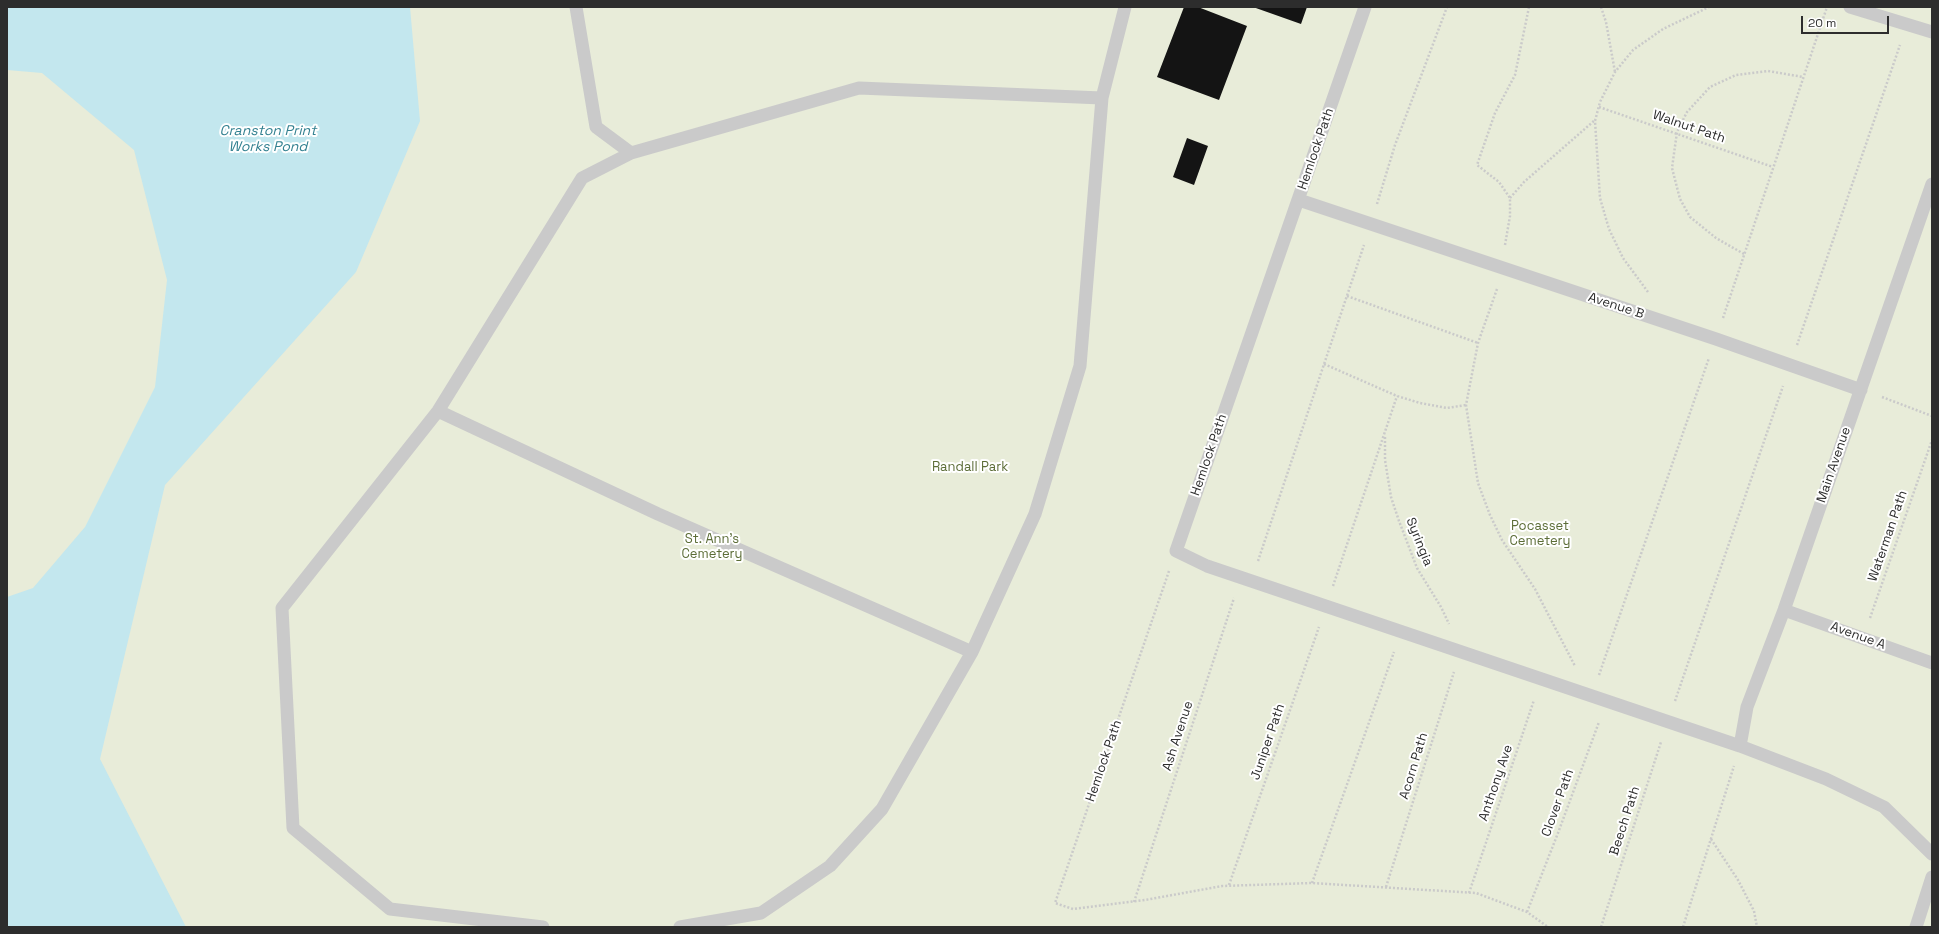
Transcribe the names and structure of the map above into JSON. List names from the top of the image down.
{
  "streets": {
    "lane": [
      "Hemlock Path",
      "Avenue B",
      "Main Avenue",
      "Avenue A"
    ],
    "path": [
      "Walnut Path",
      "Waterman Path",
      "Syringia",
      "Ash Avenue",
      "Juniper Path",
      "Acorn Path",
      "Anthony Ave",
      "Clover Path",
      "Beech Path"
    ]
  },
  "crossings": [
    ["Hemlock Path", "Avenue B"],
    ["Hemlock Path", "Ash Avenue"],
    ["Avenue B", "Main Avenue"],
    ["Avenue B", "Ash Avenue"],
    ["Main Avenue", "Avenue A"],
    ["Waterman Path", "Avenue A"],
    ["Syringia", "Juniper Path"],
    ["Syringia", "Acorn Path"]
  ],
  "water": ["Cranston Print Works Pond"],
  "parks": ["Randall Park", "Pocasset Cemetery", "St. Ann's Cemetery"],
  "scale_bar": "20 m"
}
